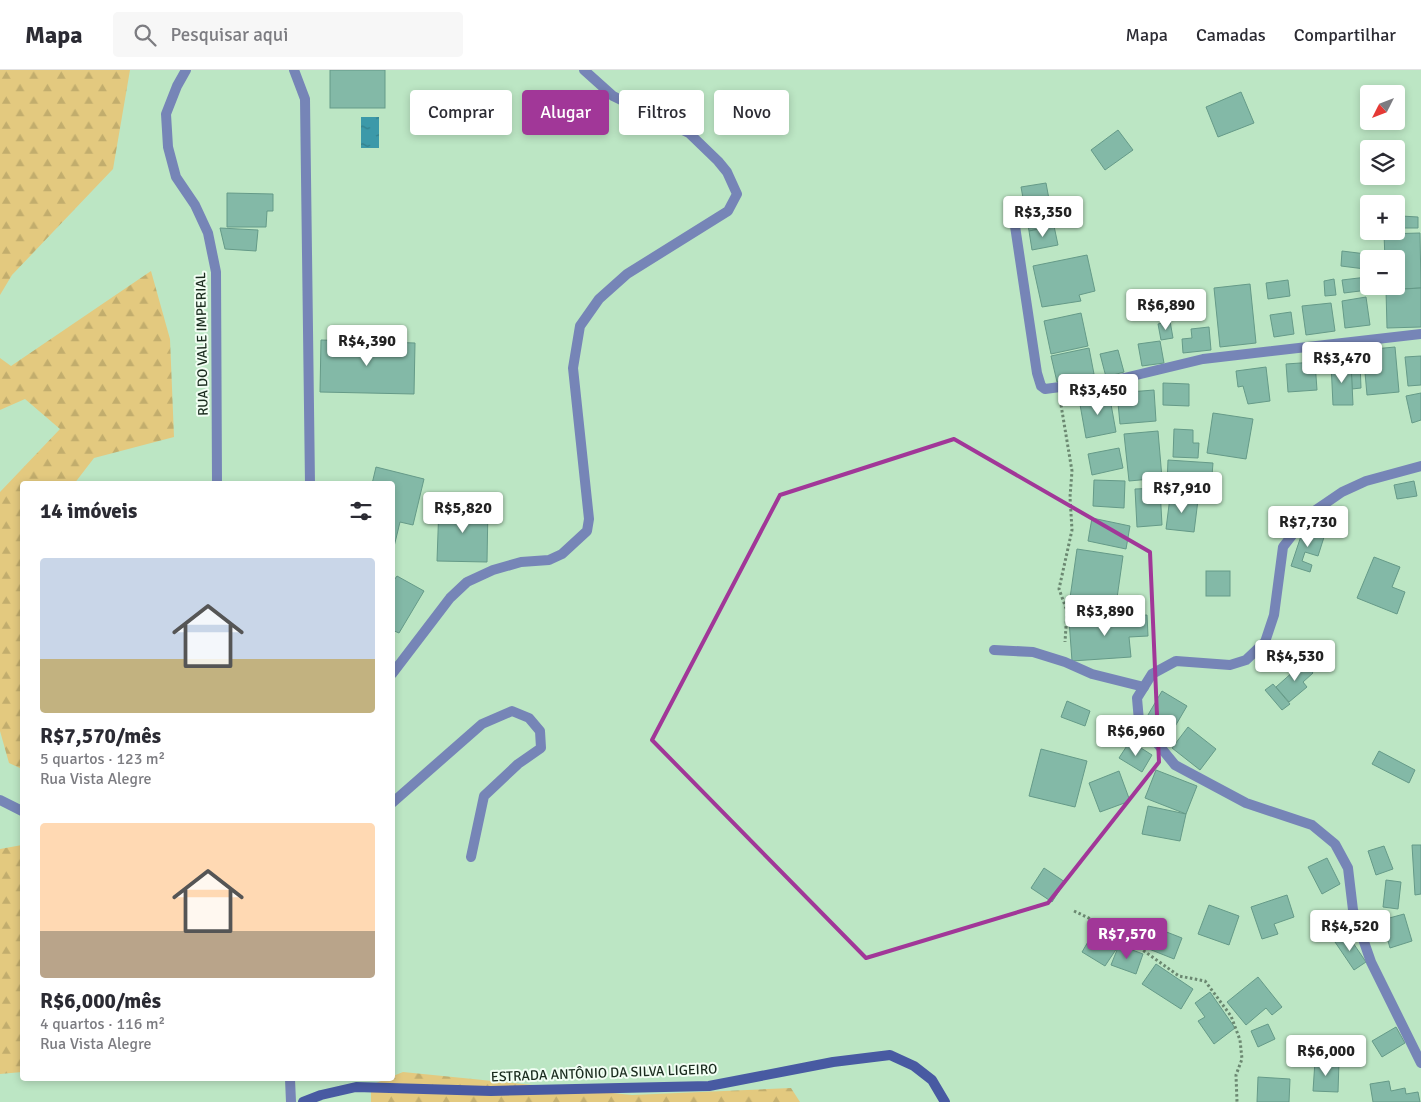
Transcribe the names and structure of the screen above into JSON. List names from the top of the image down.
{
  "streets": {
    "street": ["RUA DO VALE IMPERIAL", "ESTRADA ANTÔNIO DA SILVA LIGEIRO"]
  },
  "north": "bottom left",
  "page": {
    "header": "Mapa",
    "search": "Pesquisar aqui",
    "nav": ["Mapa", "Camadas", "Compartilhar"],
    "map_buttons": ["+", "−"],
    "chip": [
      "Comprar",
      "Alugar",
      "Filtros",
      "Novo"
    ],
    "price": [
      "R$3,350",
      "R$6,890",
      "R$4,390",
      "R$3,470",
      "R$3,450",
      "R$7,910",
      "R$5,820",
      "R$7,730",
      "R$3,890",
      "R$4,530",
      "R$6,960",
      "R$4,520",
      "R$7,570",
      "R$6,000"
    ],
    "heading": "14 imóveis",
    "list": [
      {
        "name": "R$7,570/mês",
        "note": "5 quartos · 123 m² · Rua Vista Alegre"
      },
      {
        "name": "R$6,000/mês",
        "note": "4 quartos · 116 m² · Rua Vista Alegre"
      }
    ]
  }
}
